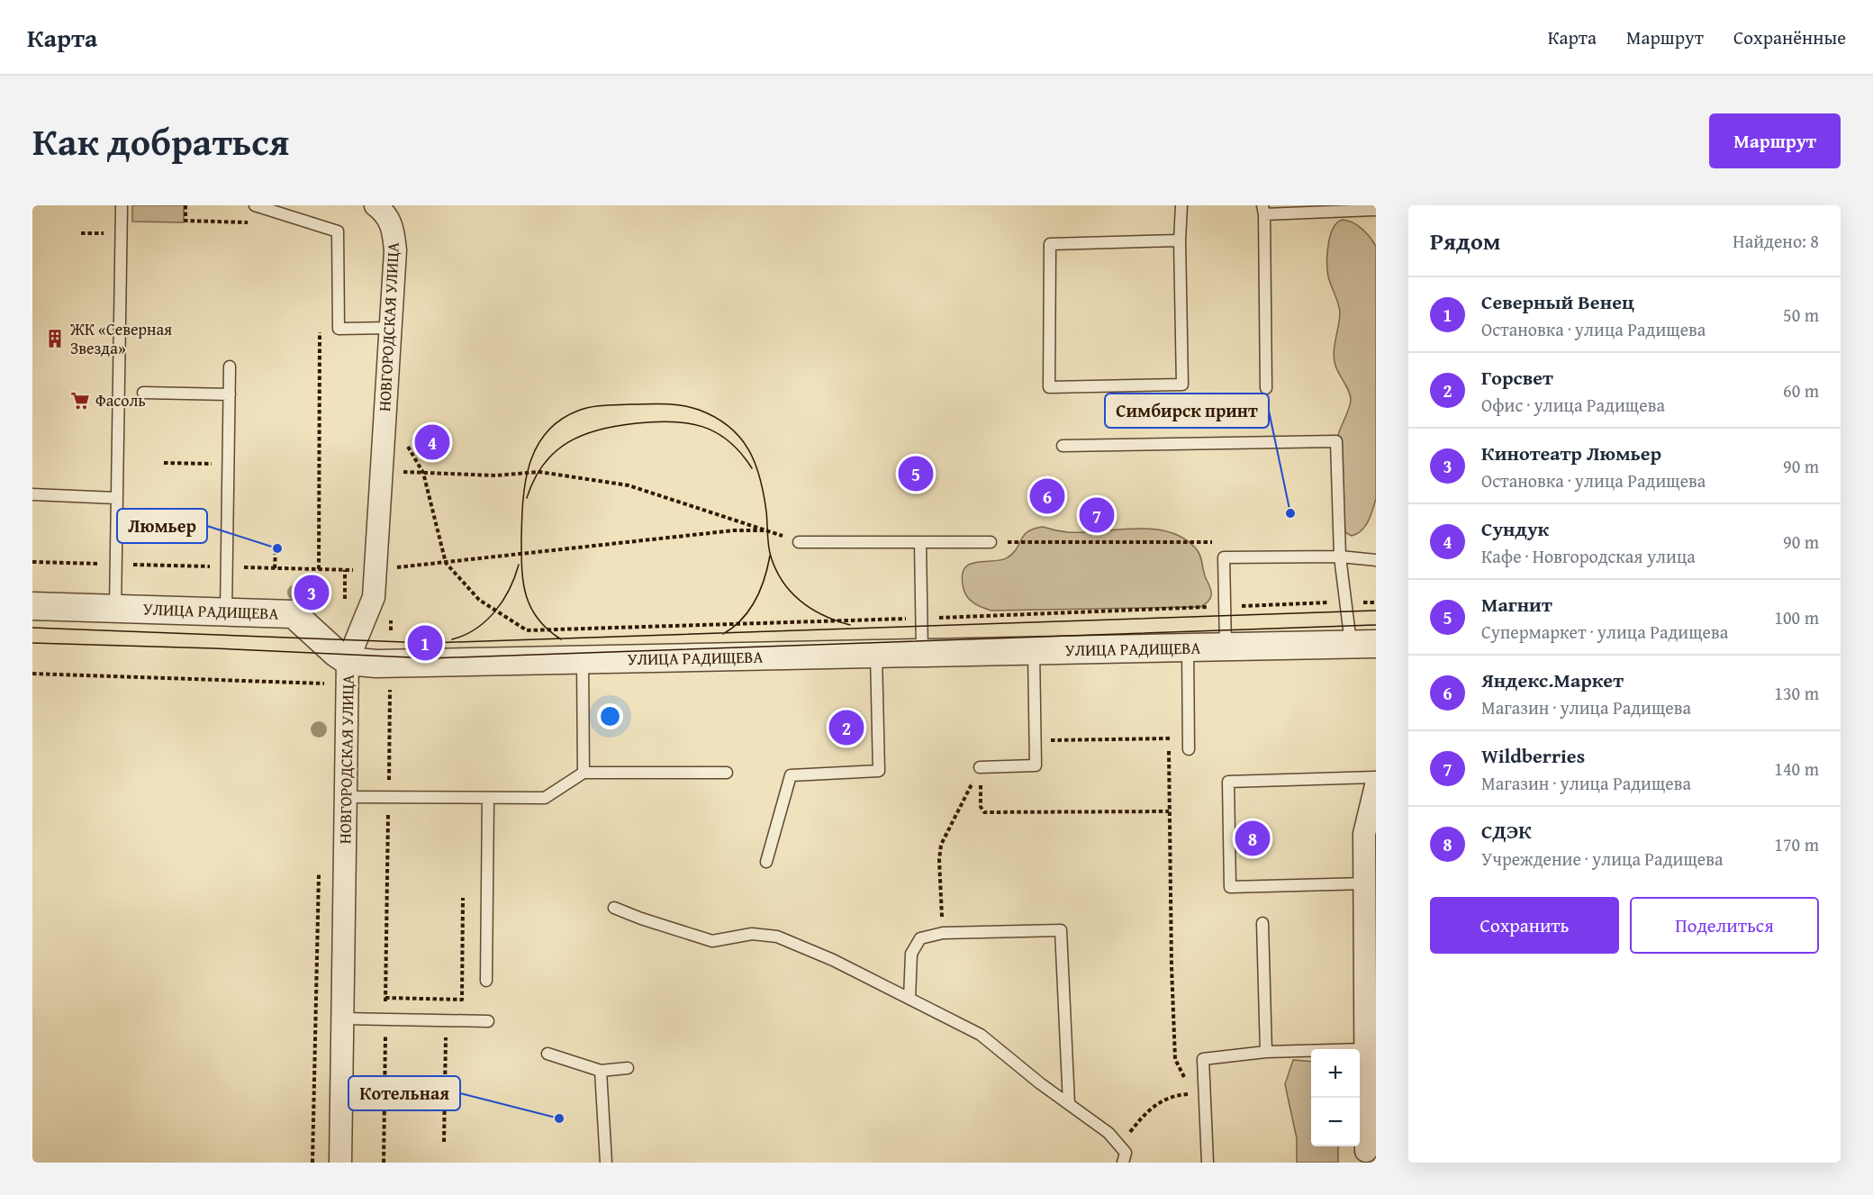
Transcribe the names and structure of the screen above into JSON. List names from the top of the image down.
{
  "streets": {
    "street": ["НОВГОРОДСКАЯ УЛИЦА", "УЛИЦА РАДИЩЕВА"]
  },
  "crossings": [
    ["НОВГОРОДСКАЯ УЛИЦА", "УЛИЦА РАДИЩЕВА"]
  ],
  "places": {
    "building": ["ЖК «Северная Звезда»"],
    "supermarket": ["Фасоль"],
    "other": ["Симбирск принт", "Люмьер", "Котельная"]
  },
  "page": {
    "header": "Карта",
    "nav": ["Карта", "Маршрут", "Сохранённые"],
    "title": "Как добраться",
    "buttons": [
      "Маршрут",
      ["Сохранить", "Поделиться"]
    ],
    "heading": ["Рядом", "Найдено: 8"],
    "list": [
      {
        "mark": "1",
        "name": "Северный Венец",
        "note": "Остановка · улица Радищева",
        "value": "50 m"
      },
      {
        "mark": "2",
        "name": "Горсвет",
        "note": "Офис · улица Радищева",
        "value": "60 m"
      },
      {
        "mark": "3",
        "name": "Кинотеатр Люмьер",
        "note": "Остановка · улица Радищева",
        "value": "90 m"
      },
      {
        "mark": "4",
        "name": "Сундук",
        "note": "Кафе · Новгородская улица",
        "value": "90 m"
      },
      {
        "mark": "5",
        "name": "Магнит",
        "note": "Супермаркет · улица Радищева",
        "value": "100 m"
      },
      {
        "mark": "6",
        "name": "Яндекс.Маркет",
        "note": "Магазин · улица Радищева",
        "value": "130 m"
      },
      {
        "mark": "7",
        "name": "Wildberries",
        "note": "Магазин · улица Радищева",
        "value": "140 m"
      },
      {
        "mark": "8",
        "name": "СДЭК",
        "note": "Учреждение · улица Радищева",
        "value": "170 m"
      }
    ],
    "pins": [
      "4",
      "5",
      "6",
      "7",
      "3",
      "1",
      "2",
      "8"
    ],
    "map_buttons": ["+", "−"]
  }
}
